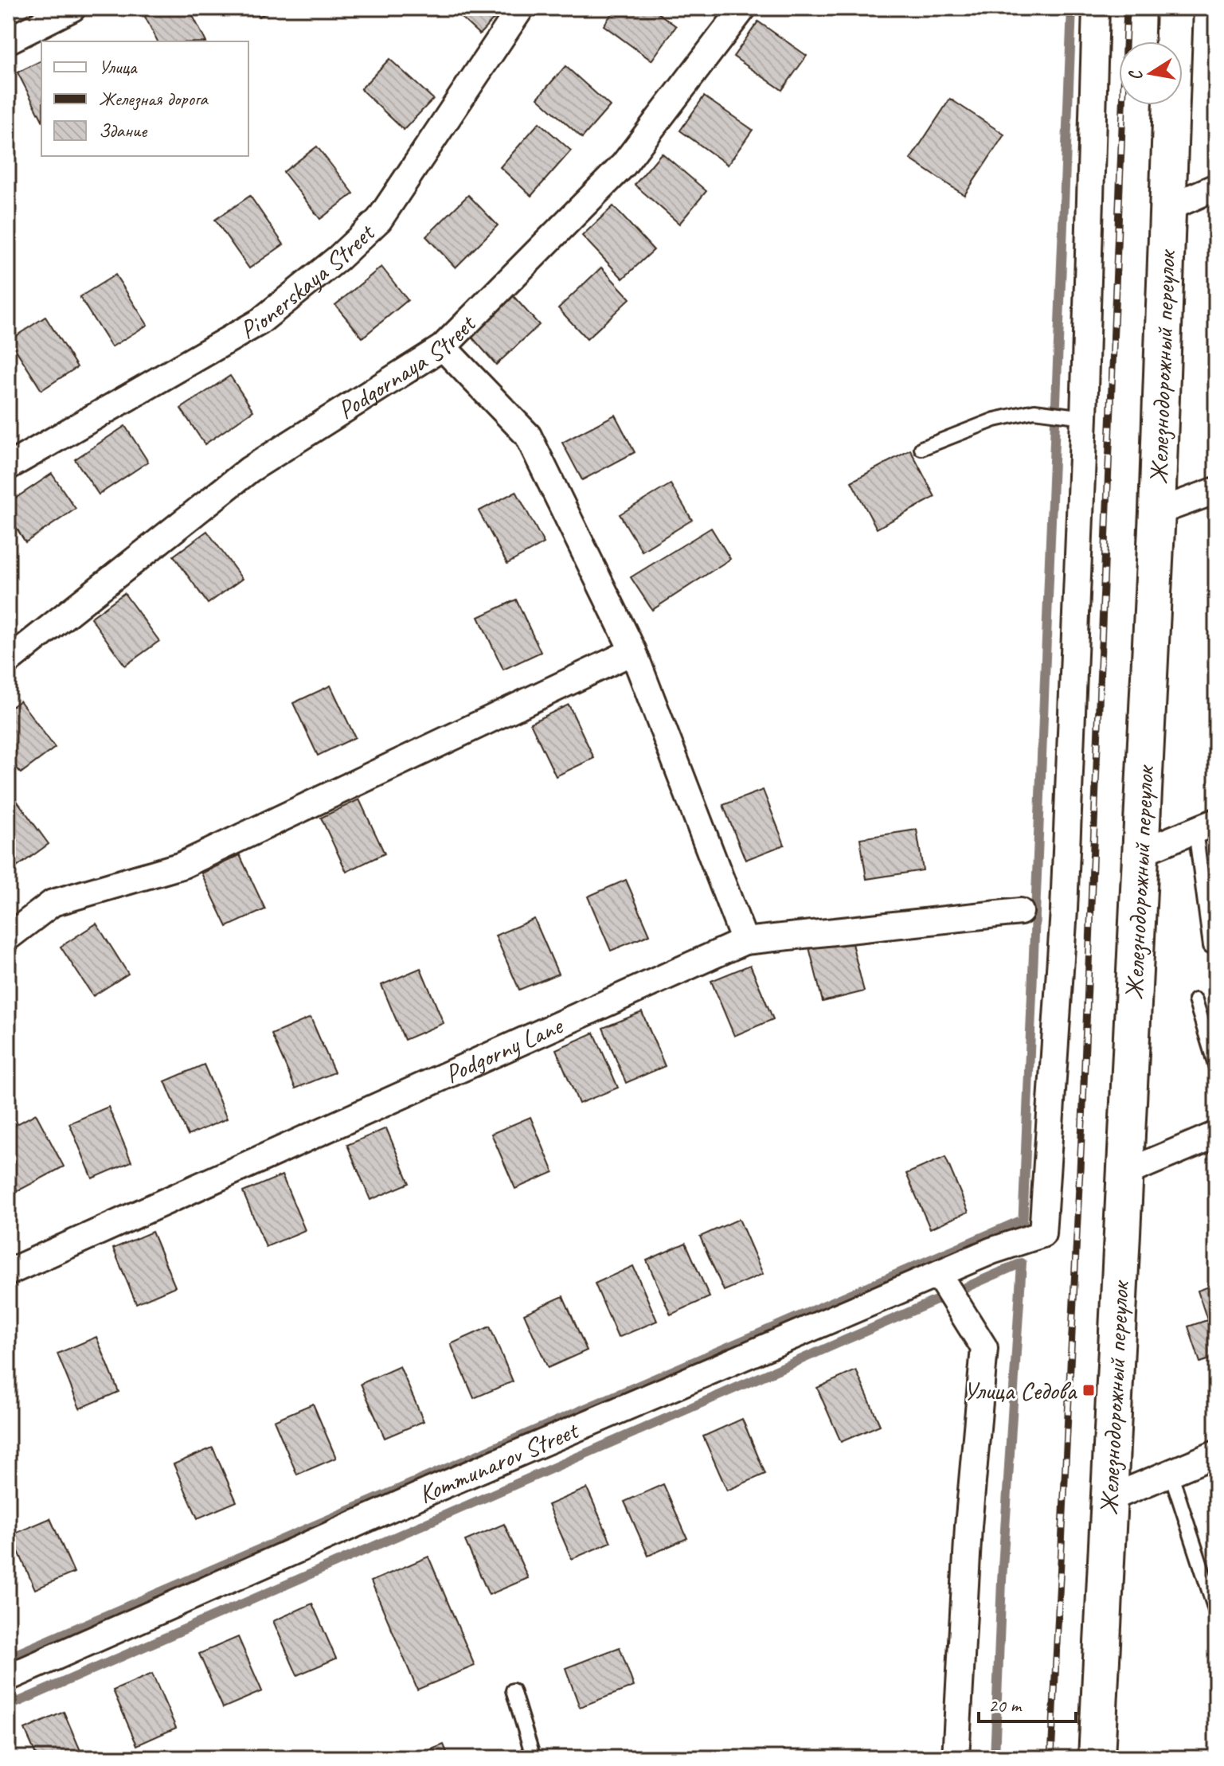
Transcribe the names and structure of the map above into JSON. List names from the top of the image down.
{
  "streets": {
    "street": [
      "Pionerskaya Street",
      "Podgornaya Street",
      "Железнодорожный переулок",
      "Podgorny Lane",
      "Kommunarov Street"
    ]
  },
  "places": {
    "transit": ["Улица Седова"]
  },
  "legend": ["Улица", "Железная дорога", "Здание"],
  "scale_bar": "20 m",
  "north": "left"
}
